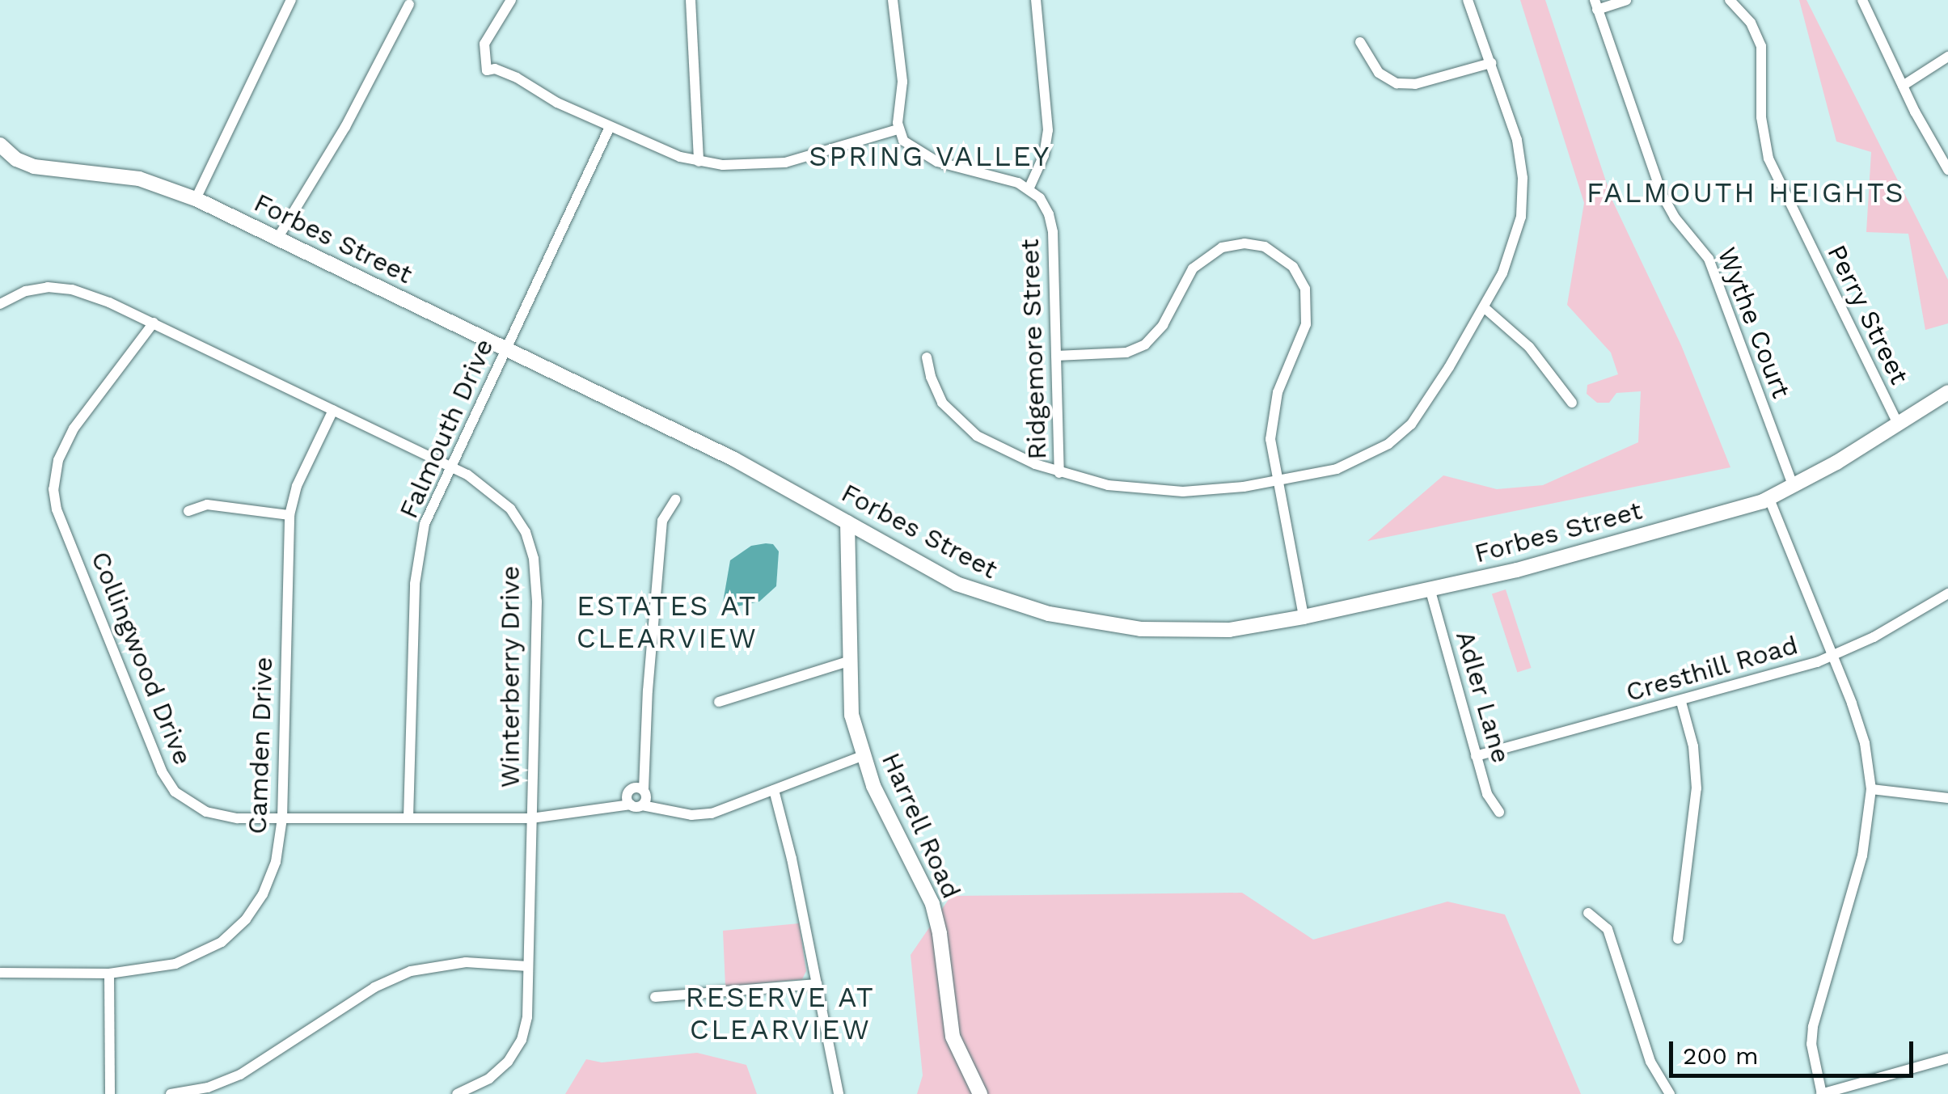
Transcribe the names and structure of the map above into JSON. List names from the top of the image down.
{
  "streets": {
    "street": [
      "Forbes Street",
      "Perry Street",
      "Wythe Court",
      "Ridgemore Street",
      "Falmouth Drive",
      "Collingwood Drive",
      "Cresthill Road",
      "Winterberry Drive",
      "Adler Lane",
      "Camden Drive",
      "Harrell Road"
    ]
  },
  "crossings": [
    ["Forbes Street", "Perry Street"],
    ["Forbes Street", "Wythe Court"],
    ["Forbes Street", "Falmouth Drive"],
    ["Forbes Street", "Adler Lane"],
    ["Forbes Street", "Harrell Road"],
    ["Falmouth Drive", "Collingwood Drive"],
    ["Falmouth Drive", "Winterberry Drive"],
    ["Collingwood Drive", "Winterberry Drive"],
    ["Collingwood Drive", "Camden Drive"],
    ["Cresthill Road", "Adler Lane"],
    ["Winterberry Drive", "Camden Drive"]
  ],
  "districts": [
    "SPRING VALLEY",
    "FALMOUTH HEIGHTS",
    "ESTATES AT CLEARVIEW",
    "RESERVE AT CLEARVIEW"
  ],
  "scale_bar": "200 m"
}
